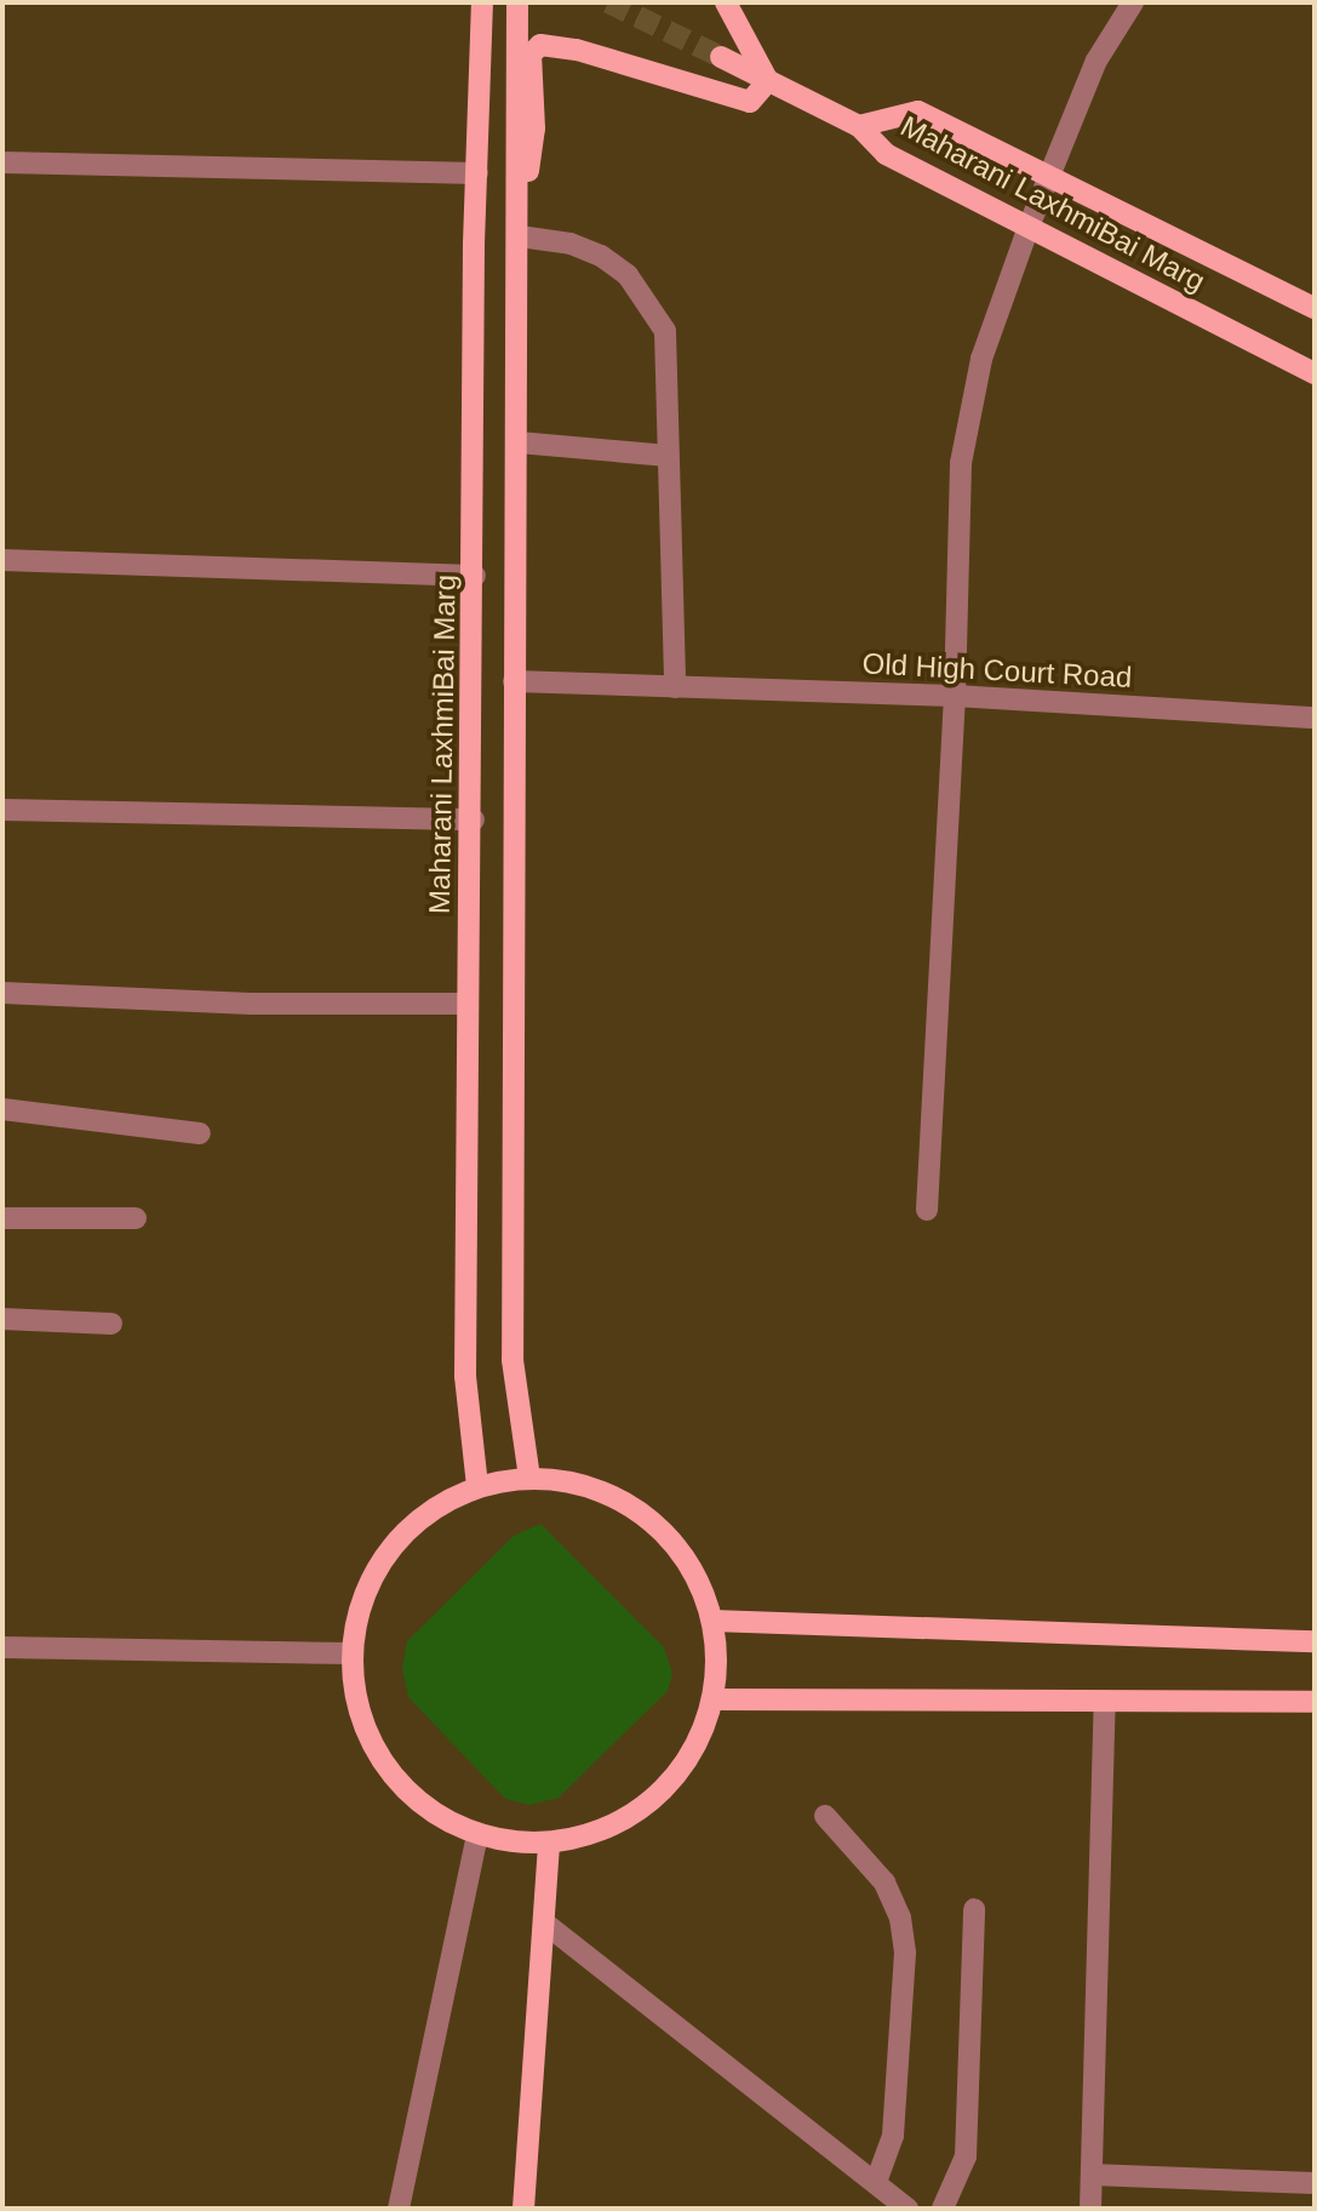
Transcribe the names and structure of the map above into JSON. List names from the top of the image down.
{
  "streets": {
    "main road": ["Maharani LaxhmiBai Marg"],
    "street": ["Old High Court Road"]
  }
}
